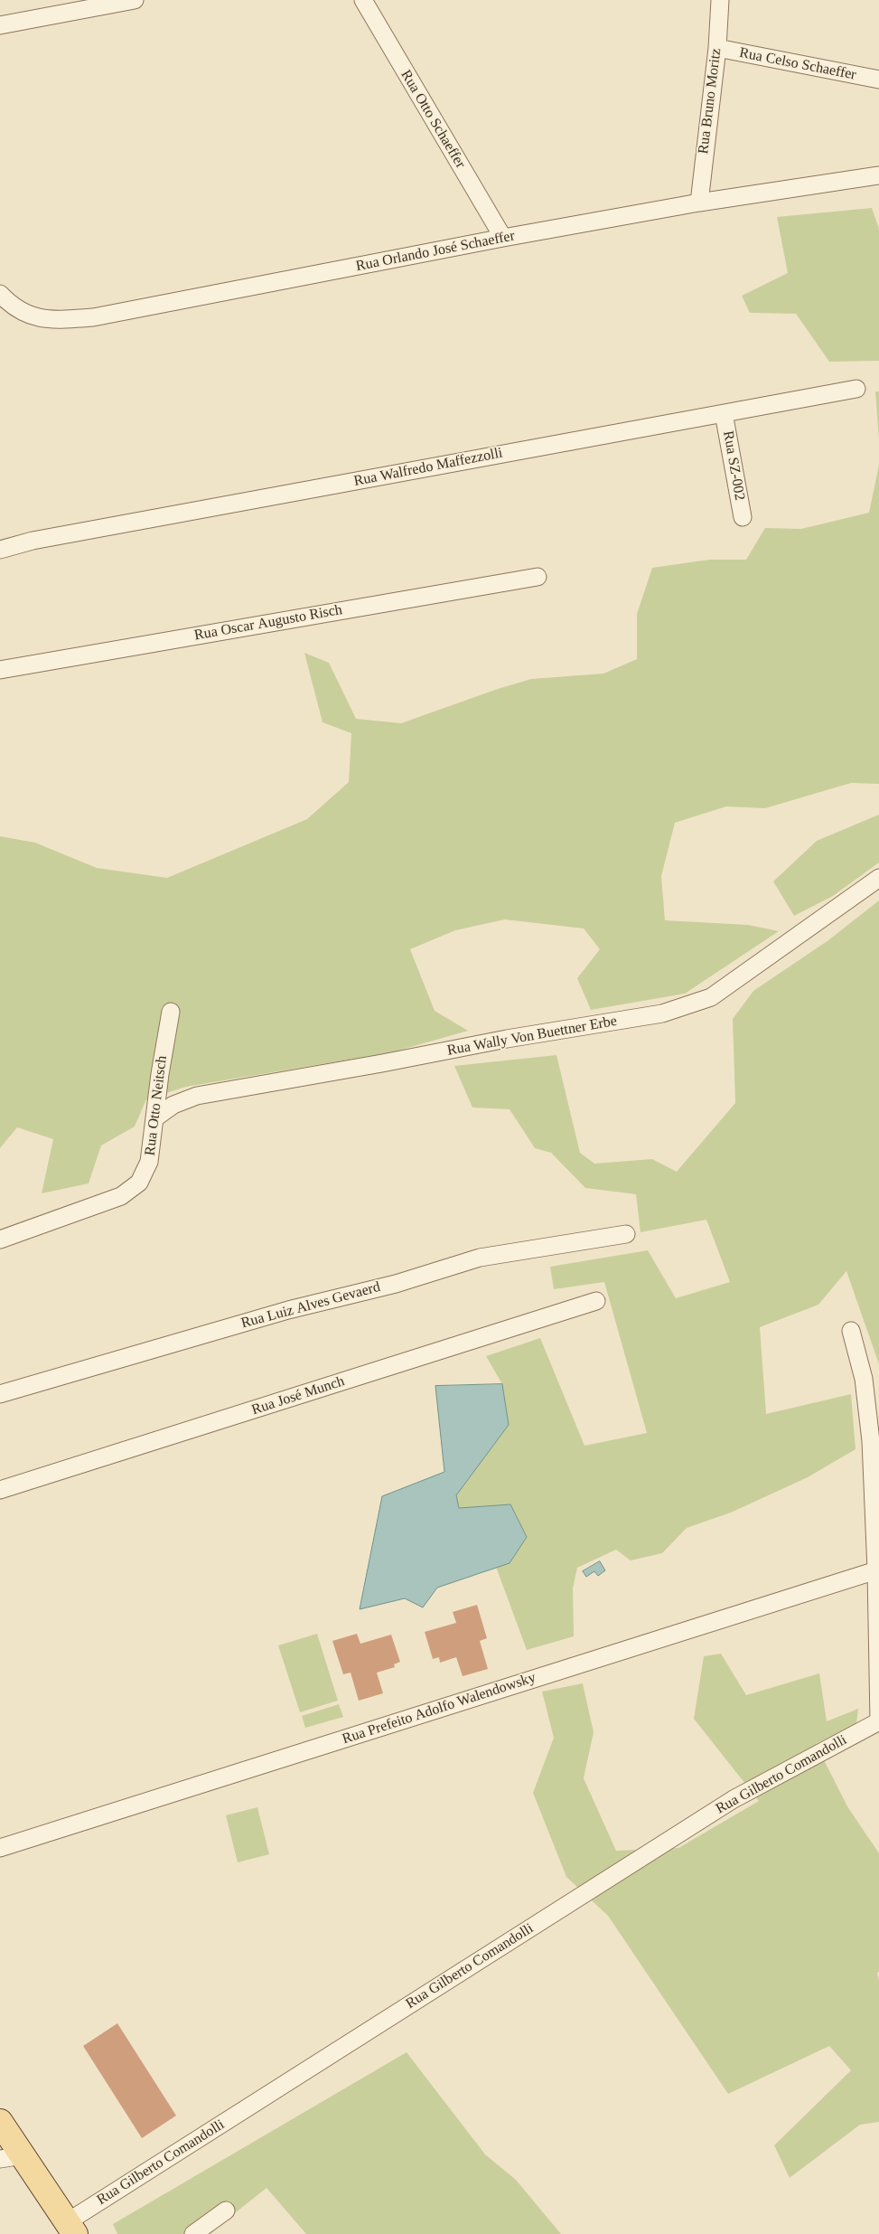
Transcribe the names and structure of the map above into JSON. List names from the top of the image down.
{
  "streets": {
    "street": [
      "Rua Celso Schaeffer",
      "Rua Bruno Moritz",
      "Rua Otto Schaeffer",
      "Rua Orlando José Schaeffer",
      "Rua SZ-002",
      "Rua Walfredo Maffezzolli",
      "Rua Oscar Augusto Risch",
      "Rua Wally Von Buettner Erbe",
      "Rua Otto Neitsch",
      "Rua Luiz Alves Gevaerd",
      "Rua José Munch",
      "Rua Prefeito Adolfo Walendowsky",
      "Rua Gilberto Comandolli"
    ]
  },
  "crossings": [
    ["Rua Celso Schaeffer", "Rua Bruno Moritz"],
    ["Rua Bruno Moritz", "Rua Orlando José Schaeffer"],
    ["Rua Otto Schaeffer", "Rua Orlando José Schaeffer"],
    ["Rua SZ-002", "Rua Walfredo Maffezzolli"],
    ["Rua Wally Von Buettner Erbe", "Rua Otto Neitsch"]
  ]
}
